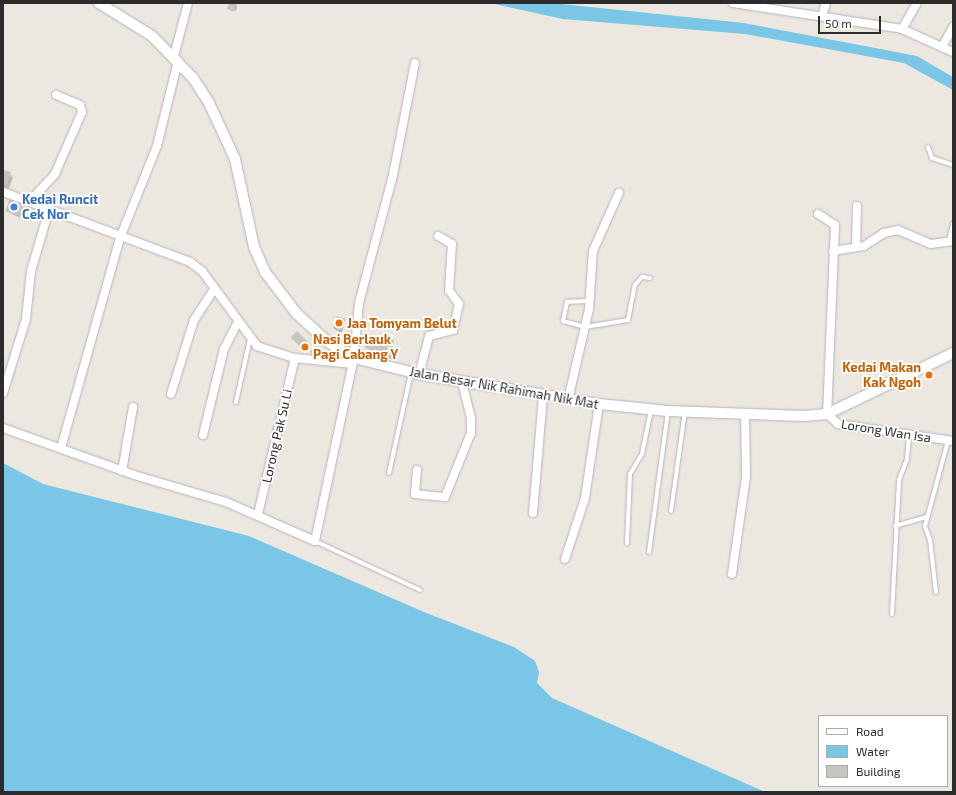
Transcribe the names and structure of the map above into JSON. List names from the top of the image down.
{
  "streets": {
    "street": ["Jalan Besar Nik Rahimah Nik Mat", "Lorong Wan Isa", "Lorong Pak Su Li"]
  },
  "crossings": [
    ["Jalan Besar Nik Rahimah Nik Mat", "Lorong Wan Isa"]
  ],
  "places": [
    "Kedai Runcit Cek Nor",
    "Jaa Tomyam Belut",
    "Nasi Berlauk Pagi Cabang Y",
    "Kedai Makan Kak Ngoh"
  ],
  "legend": ["Road", "Water", "Building"],
  "scale_bar": "50 m"
}
